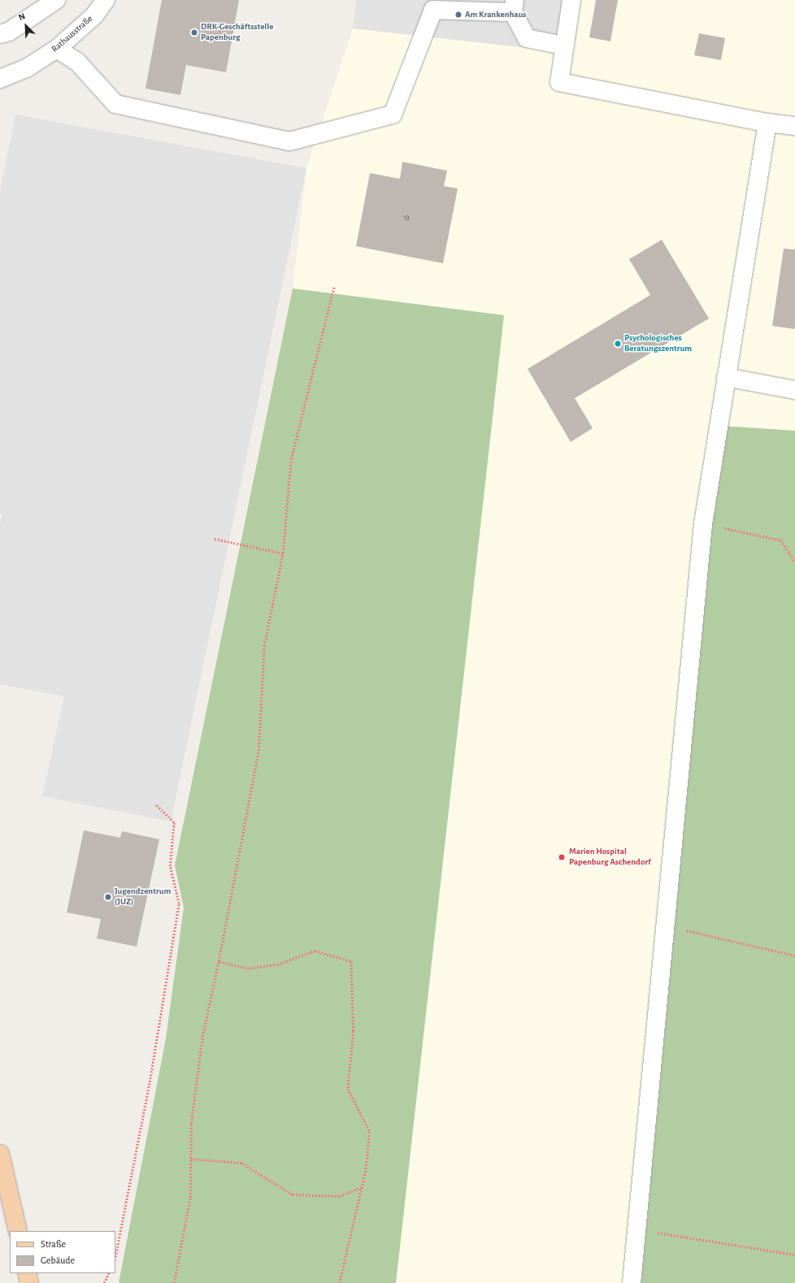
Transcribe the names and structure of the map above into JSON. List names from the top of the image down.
{
  "streets": {
    "street": ["Rathausstraße"]
  },
  "places": [
    "Am Krankenhaus",
    "DRK-Geschäftsstelle Papenburg",
    "Psychologisches Beratungszentrum",
    "Marien Hospital Papenburg Aschendorf",
    "Jugendzentrum (JUZ)"
  ],
  "house_numbers": ["13"],
  "legend": ["Straße", "Gebäude"],
  "north": "top left"
}
